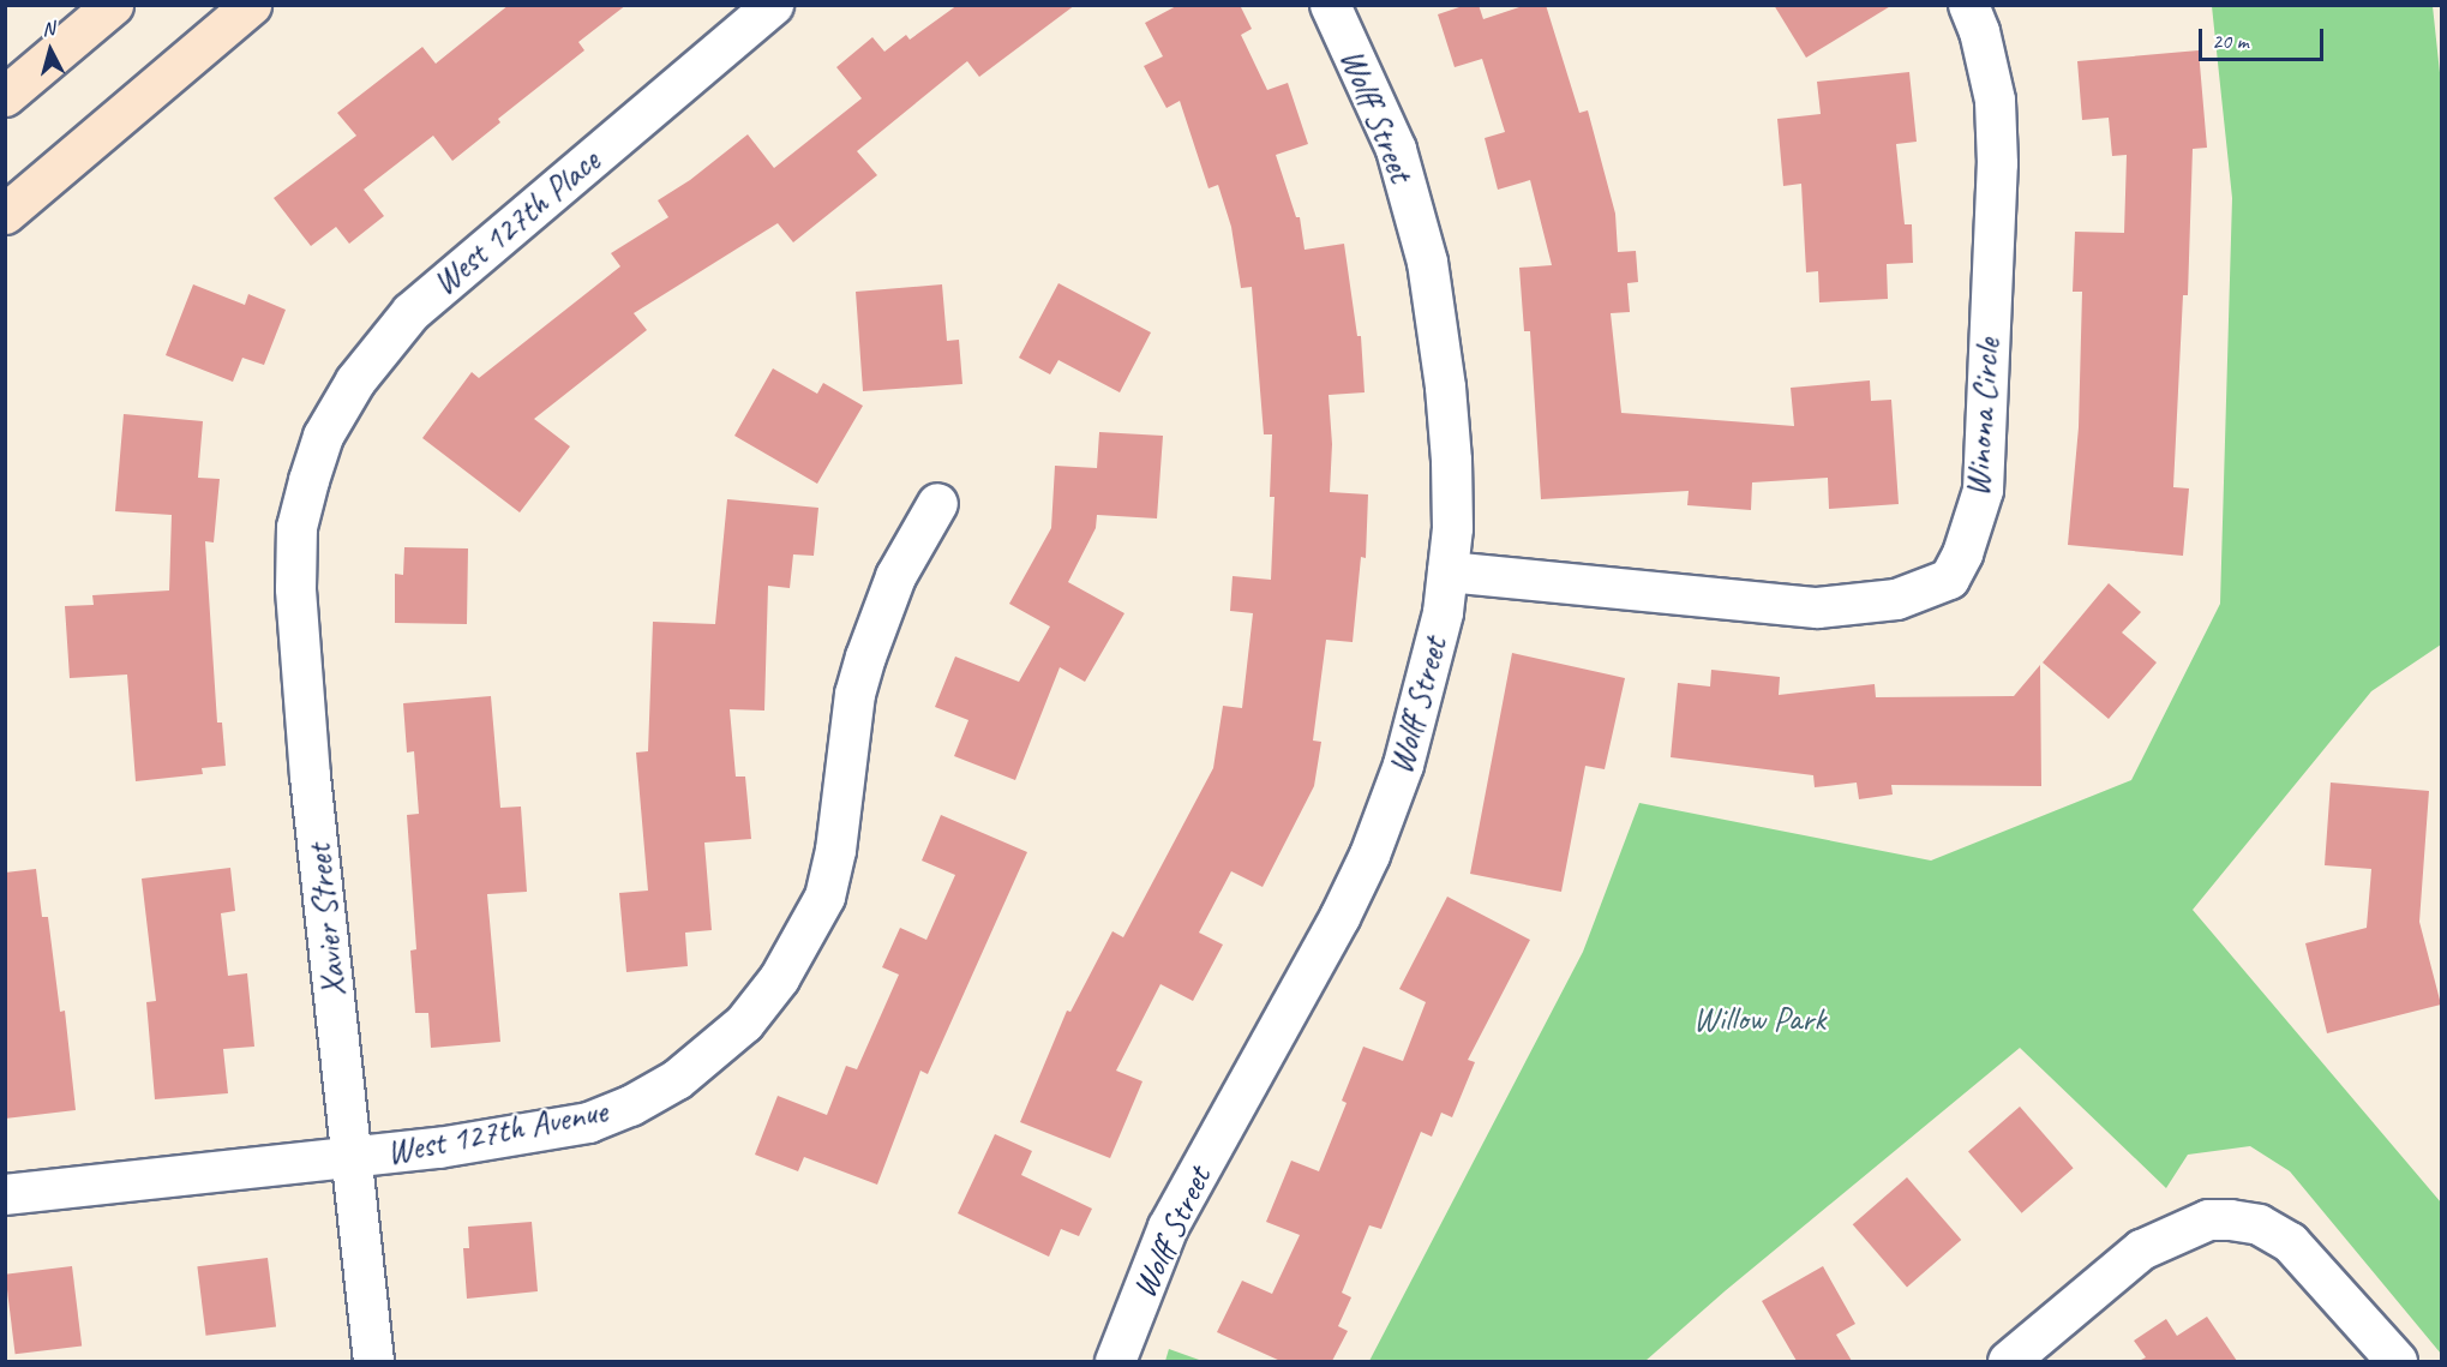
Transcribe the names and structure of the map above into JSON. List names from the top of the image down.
{
  "streets": {
    "street": [
      "Wolff Street",
      "West 127th Place",
      "Winona Circle",
      "Xavier Street",
      "West 127th Avenue"
    ]
  },
  "crossings": [
    ["Wolff Street", "Winona Circle"],
    ["West 127th Place", "Xavier Street"],
    ["Xavier Street", "West 127th Avenue"]
  ],
  "parks": ["Willow Park"],
  "scale_bar": "20 m",
  "north": "top"
}
